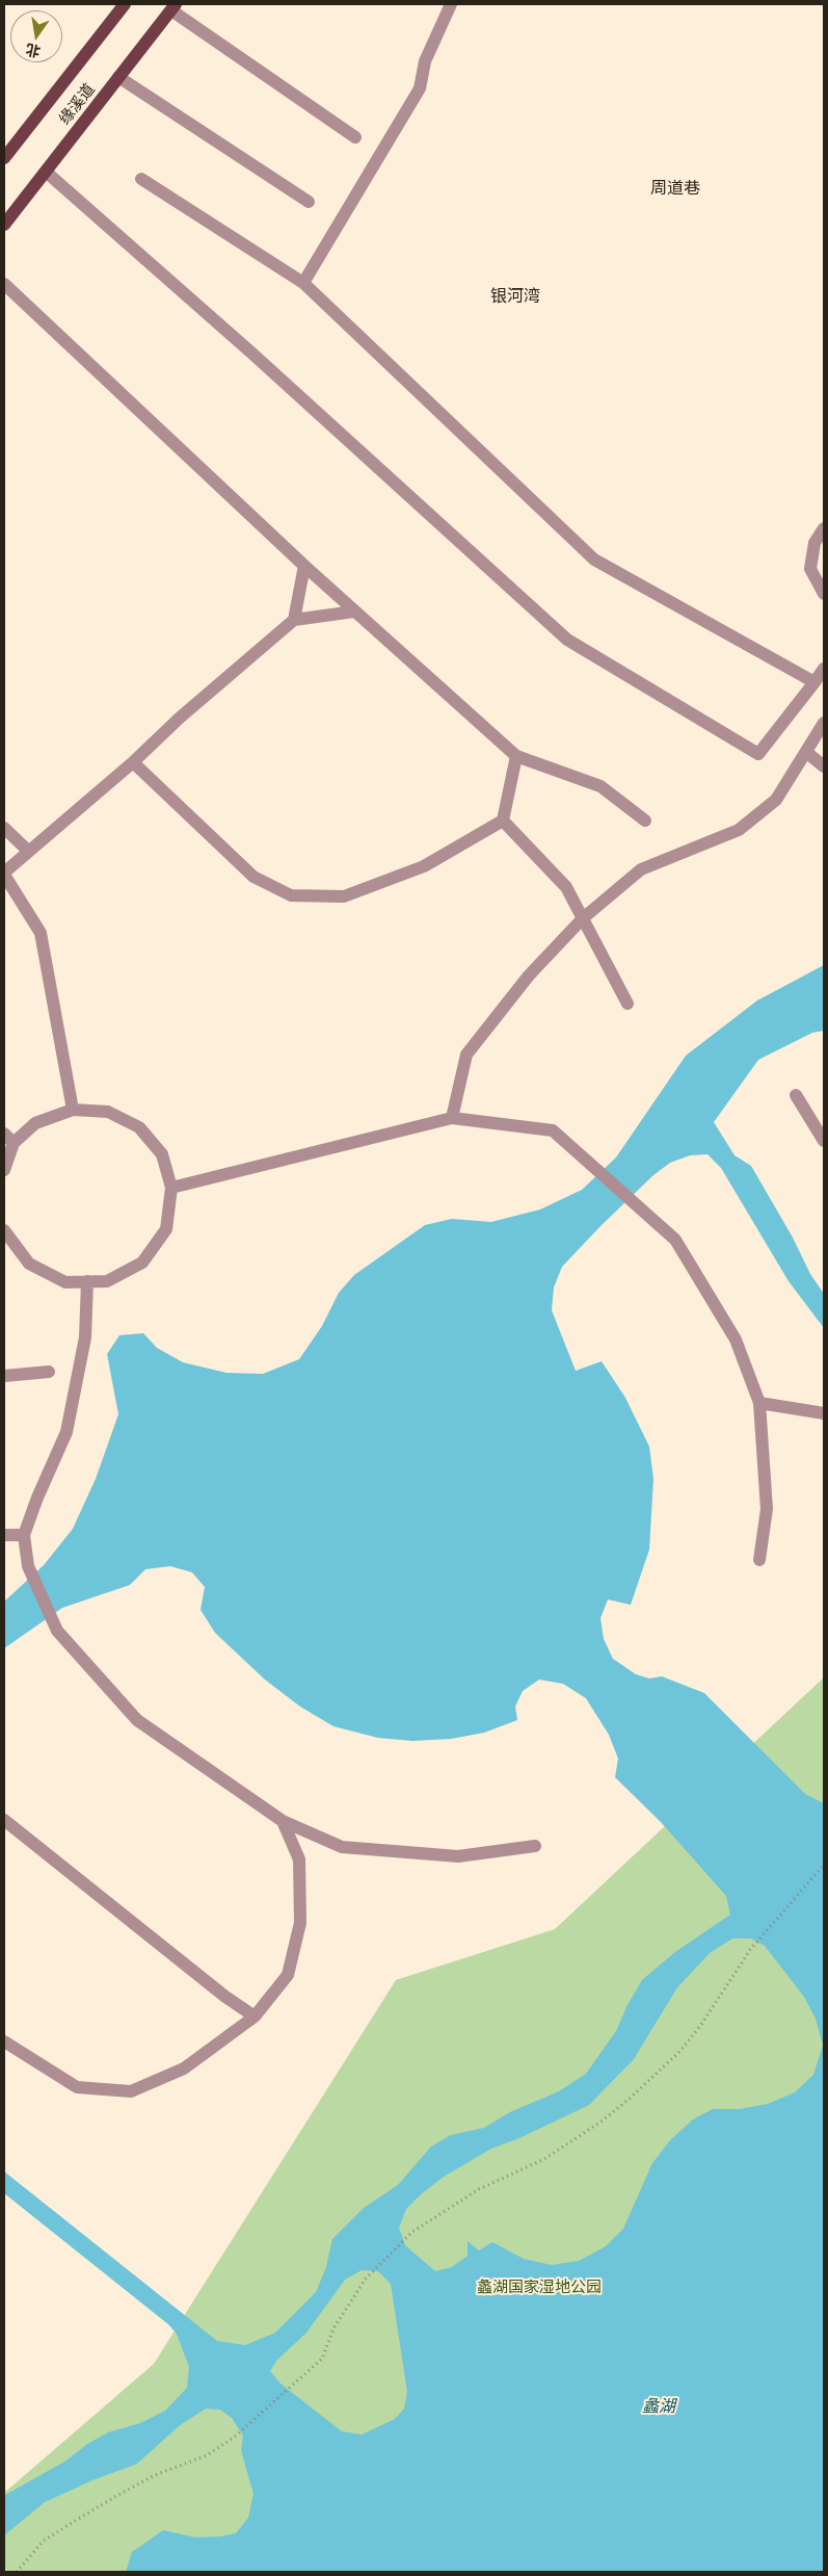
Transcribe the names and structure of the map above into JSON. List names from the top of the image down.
{
  "streets": {
    "main road": ["缘溪道"]
  },
  "districts": ["周道巷", "银河湾"],
  "water": ["蠡湖"],
  "parks": ["蠡湖国家湿地公园"],
  "north": "bottom"
}
